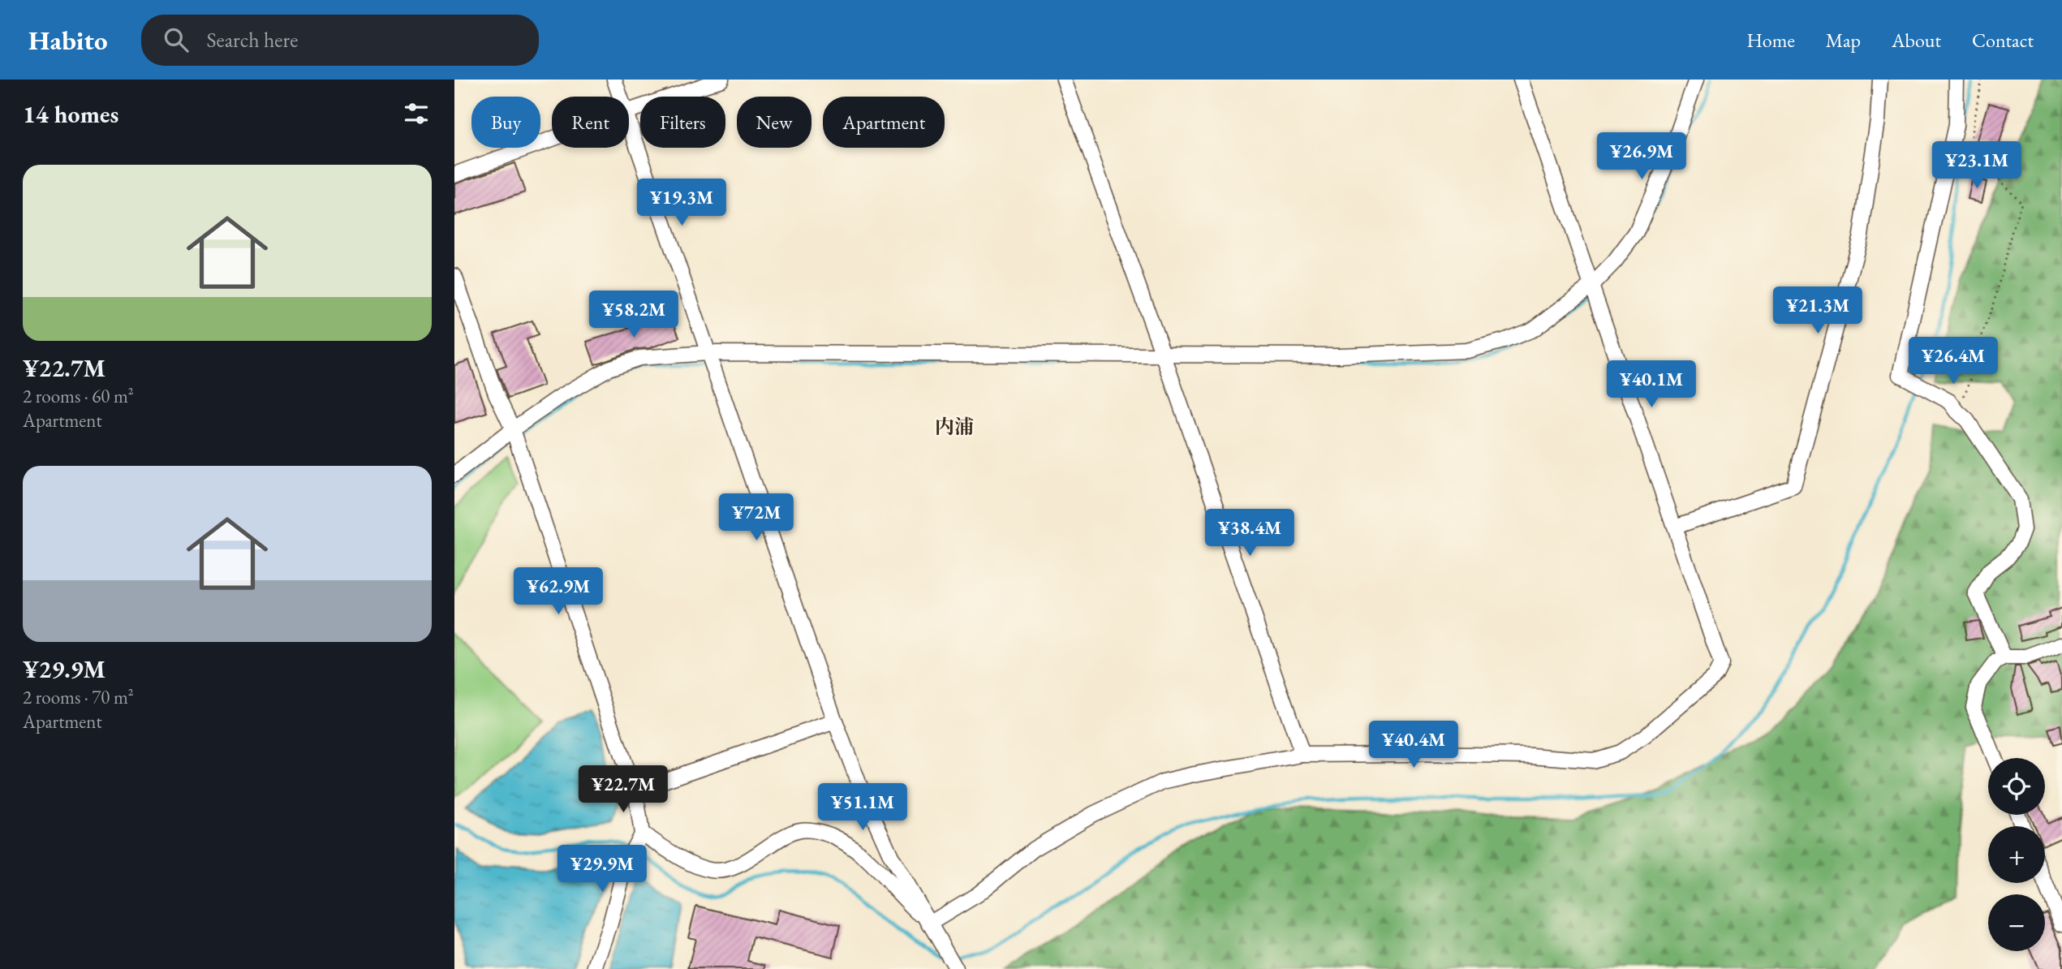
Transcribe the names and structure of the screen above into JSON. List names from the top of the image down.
{
  "districts": ["内浦"],
  "page": {
    "header": "Habito",
    "search": "Search here",
    "nav": [
      "Home",
      "Map",
      "About",
      "Contact"
    ],
    "heading": "14 homes",
    "chip": [
      "Buy",
      "Rent",
      "Filters",
      "New",
      "Apartment"
    ],
    "price": [
      "¥26.9M",
      "¥23.1M",
      "¥19.3M",
      "¥21.3M",
      "¥58.2M",
      "¥26.4M",
      "¥40.1M",
      "¥72M",
      "¥38.4M",
      "¥62.9M",
      "¥40.4M",
      "¥22.7M",
      "¥51.1M",
      "¥29.9M"
    ],
    "list": [
      {
        "name": "¥22.7M",
        "note": "2 rooms · 60 m² · Apartment"
      },
      {
        "name": "¥29.9M",
        "note": "2 rooms · 70 m² · Apartment"
      }
    ],
    "map_buttons": ["+", "−"]
  }
}
